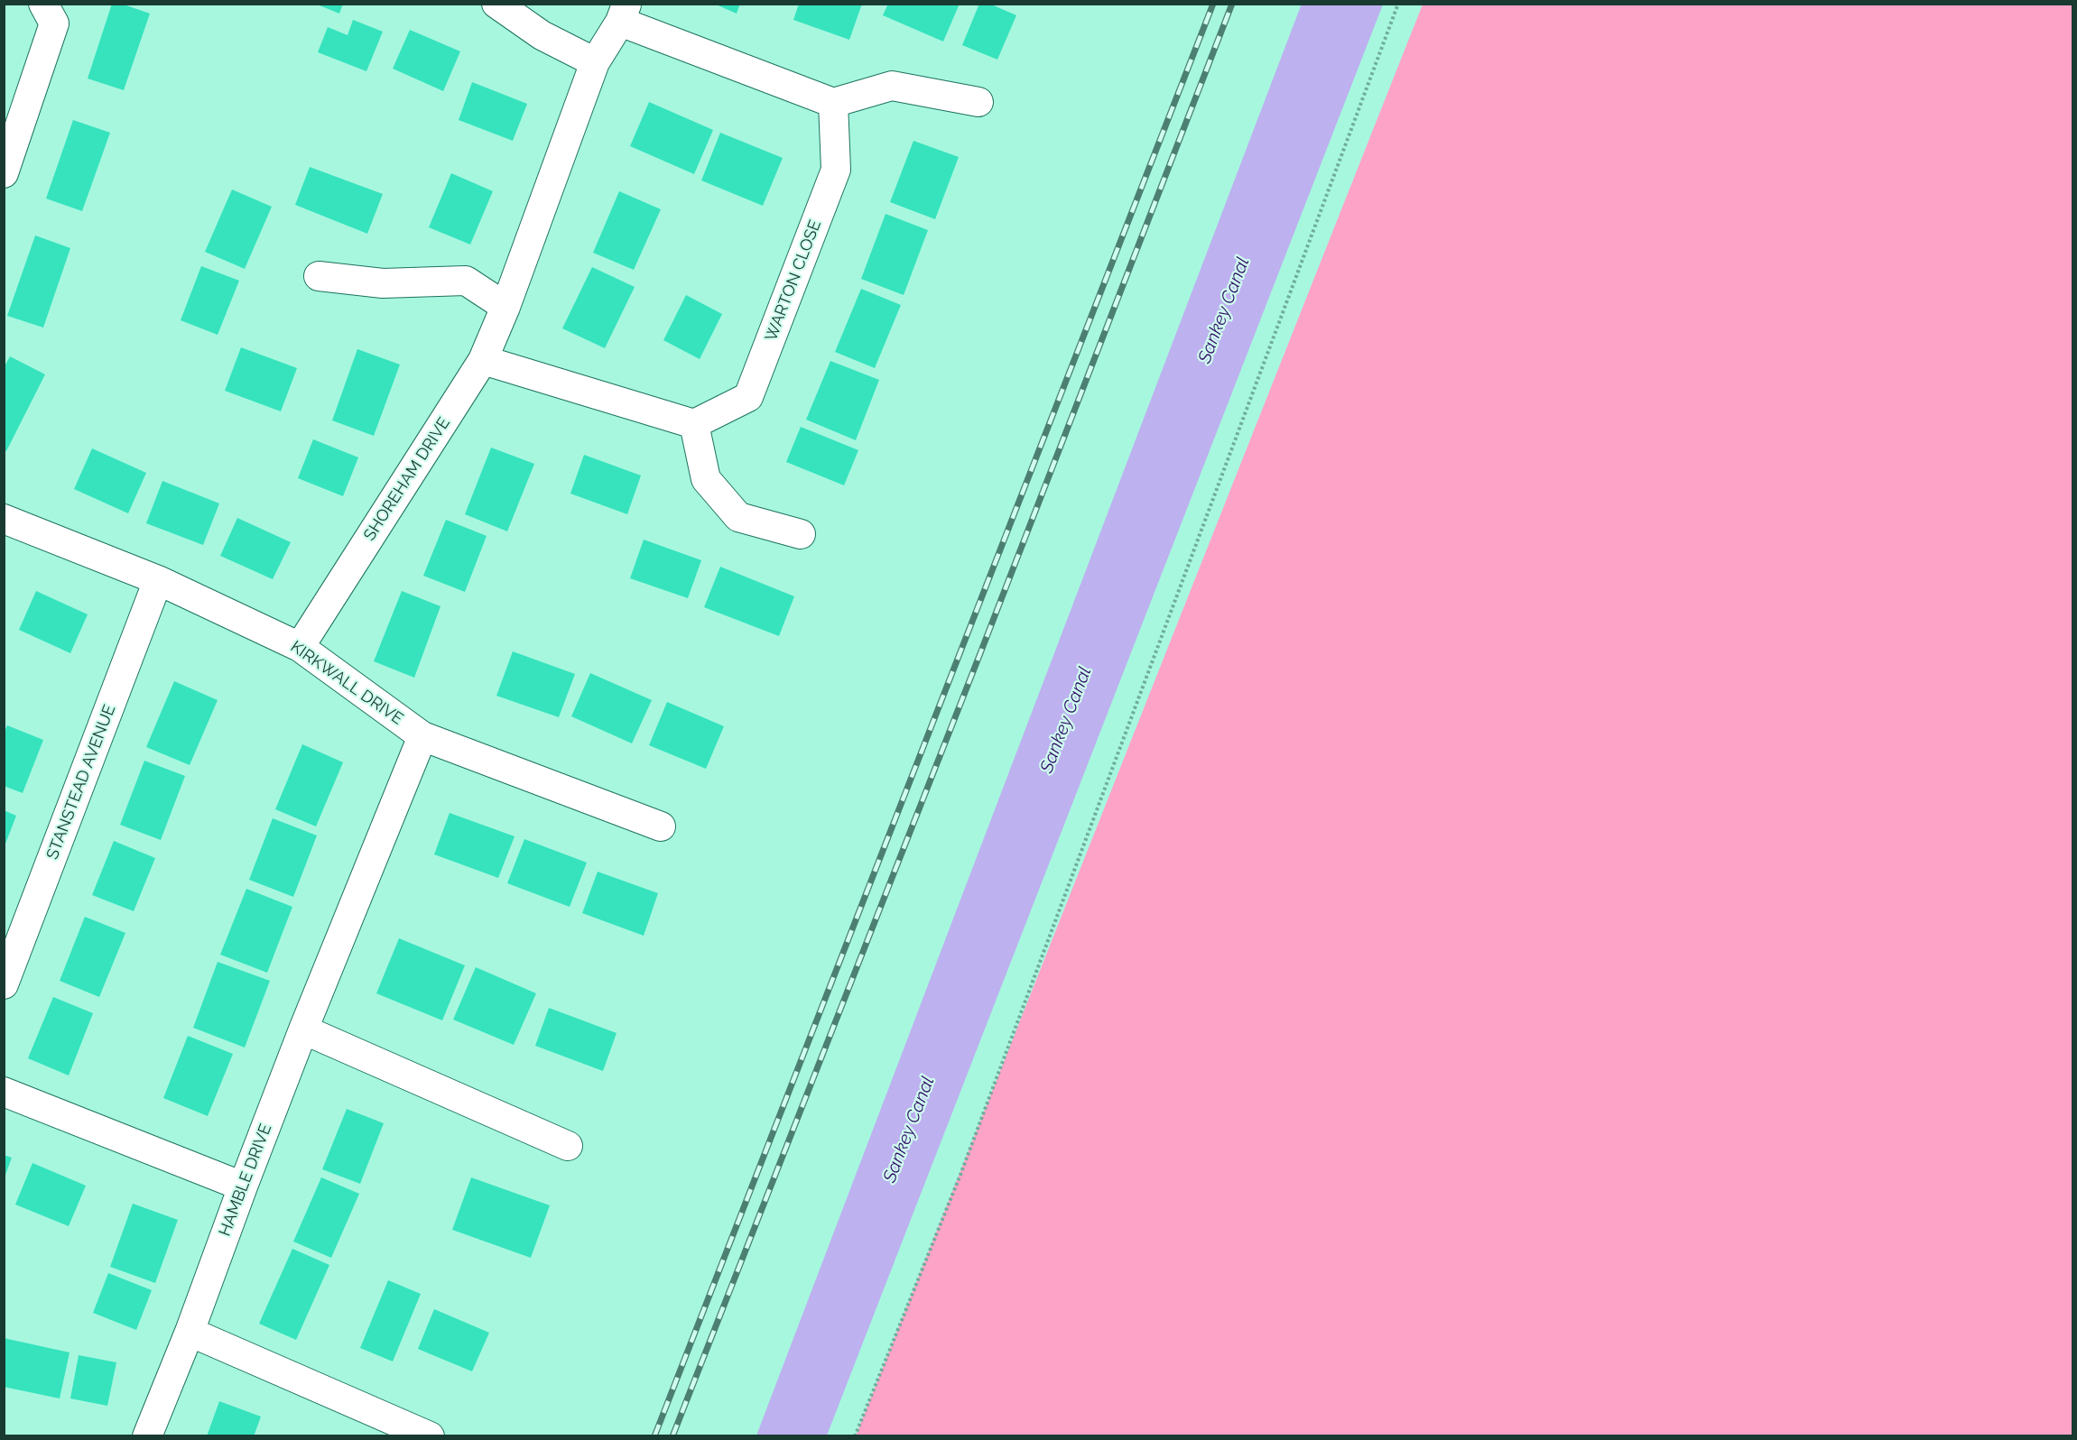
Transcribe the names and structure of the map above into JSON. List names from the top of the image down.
{
  "streets": {
    "street": [
      "WARTON CLOSE",
      "SHOREHAM DRIVE",
      "KIRKWALL DRIVE",
      "STANSTEAD AVENUE",
      "HAMBLE DRIVE"
    ]
  },
  "crossings": [
    ["SHOREHAM DRIVE", "KIRKWALL DRIVE"],
    ["KIRKWALL DRIVE", "STANSTEAD AVENUE"],
    ["KIRKWALL DRIVE", "HAMBLE DRIVE"]
  ],
  "water": ["Sankey Canal"]
}
